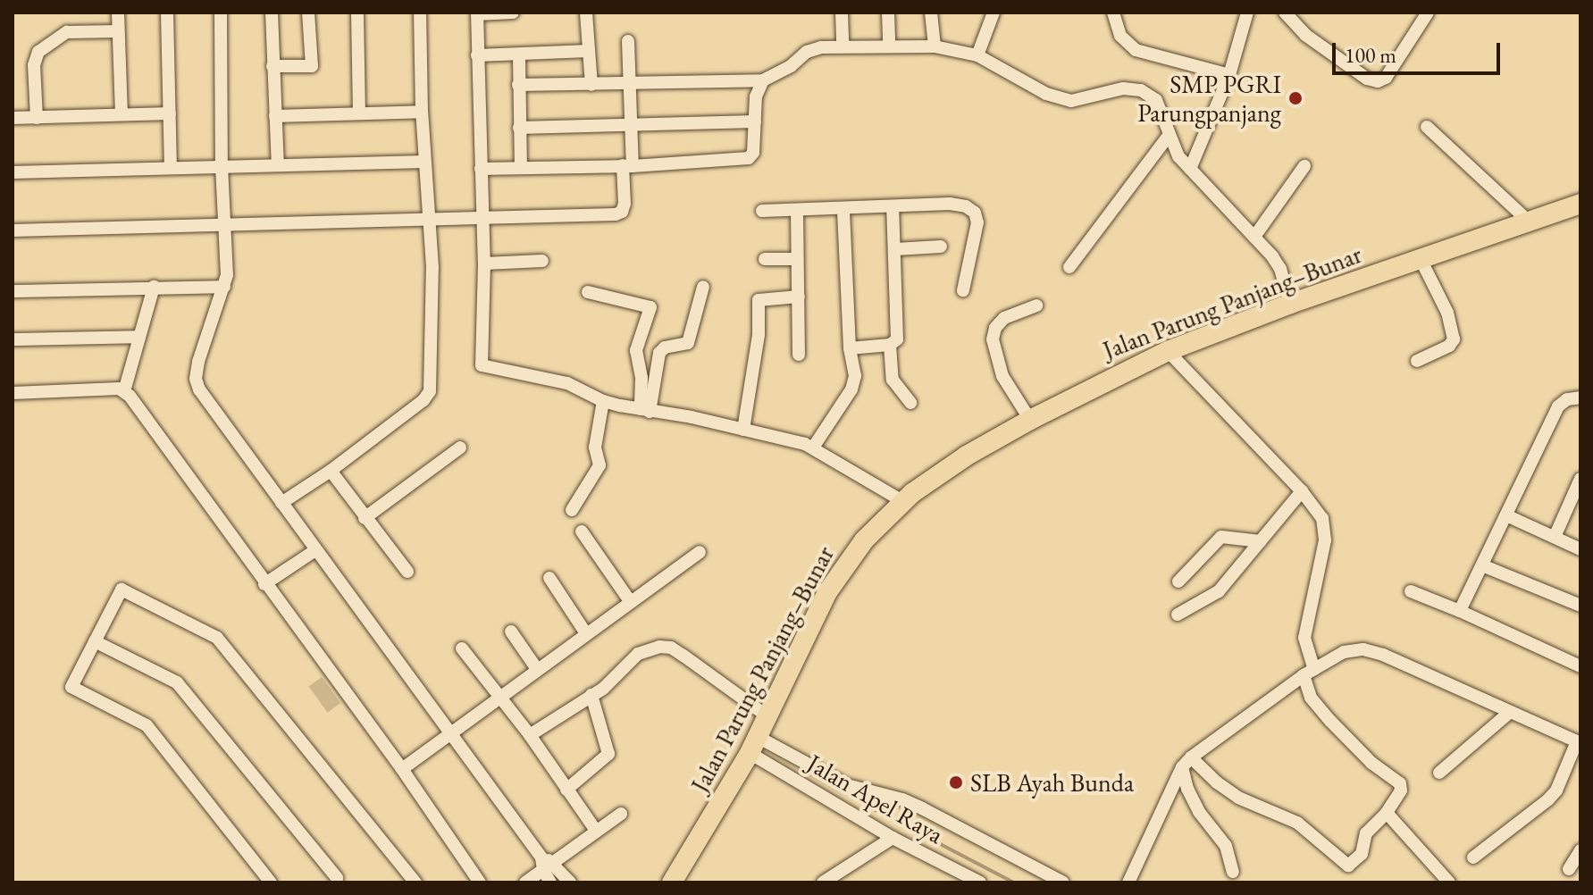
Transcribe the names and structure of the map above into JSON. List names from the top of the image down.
{
  "streets": {
    "main road": ["Jalan Parung Panjang–Bunar"],
    "street": ["Jalan Apel Raya"]
  },
  "crossings": [
    ["Jalan Parung Panjang–Bunar", "Jalan Apel Raya"]
  ],
  "places": ["SMP PGRI Parungpanjang", "SLB Ayah Bunda"],
  "scale_bar": "100 m"
}
